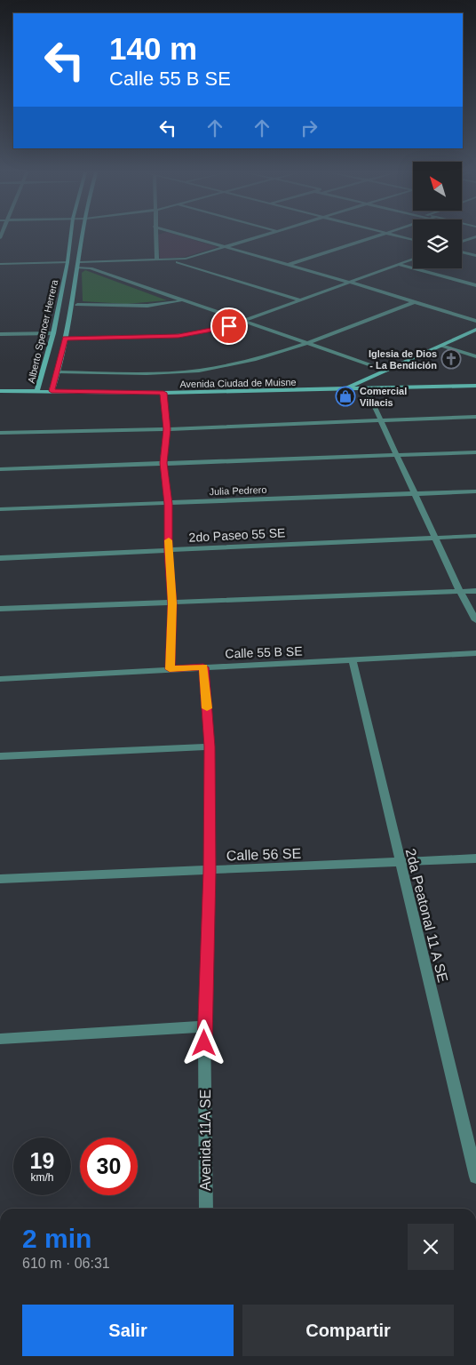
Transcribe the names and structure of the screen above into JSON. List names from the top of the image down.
{
  "streets": {
    "street": [
      "Alberto Spencer Herrera",
      "Avenida Ciudad de Muisne",
      "Julia Pedrero",
      "2do Paseo 55 SE",
      "Calle 55 B SE",
      "Calle 56 SE",
      "2da Peatonal 11 A SE",
      "Avenida 11A SE"
    ]
  },
  "crossings": [
    ["Alberto Spencer Herrera", "Avenida Ciudad de Muisne"],
    ["Calle 55 B SE", "2da Peatonal 11 A SE"],
    ["Calle 55 B SE", "Avenida 11A SE"],
    ["Calle 56 SE", "2da Peatonal 11 A SE"],
    ["Calle 56 SE", "Avenida 11A SE"]
  ],
  "places": {
    "church": ["Iglesia de Dios - La Bendición"],
    "shop": ["Comercial Villacis"]
  },
  "north": "top left",
  "page": {
    "turn": ["140 m", "Calle 55 B SE"],
    "speed": "19 km/h",
    "limit": "30",
    "heading": ["2 min", "610 m · 06:31"],
    "buttons": ["Salir", "Compartir"]
  }
}
